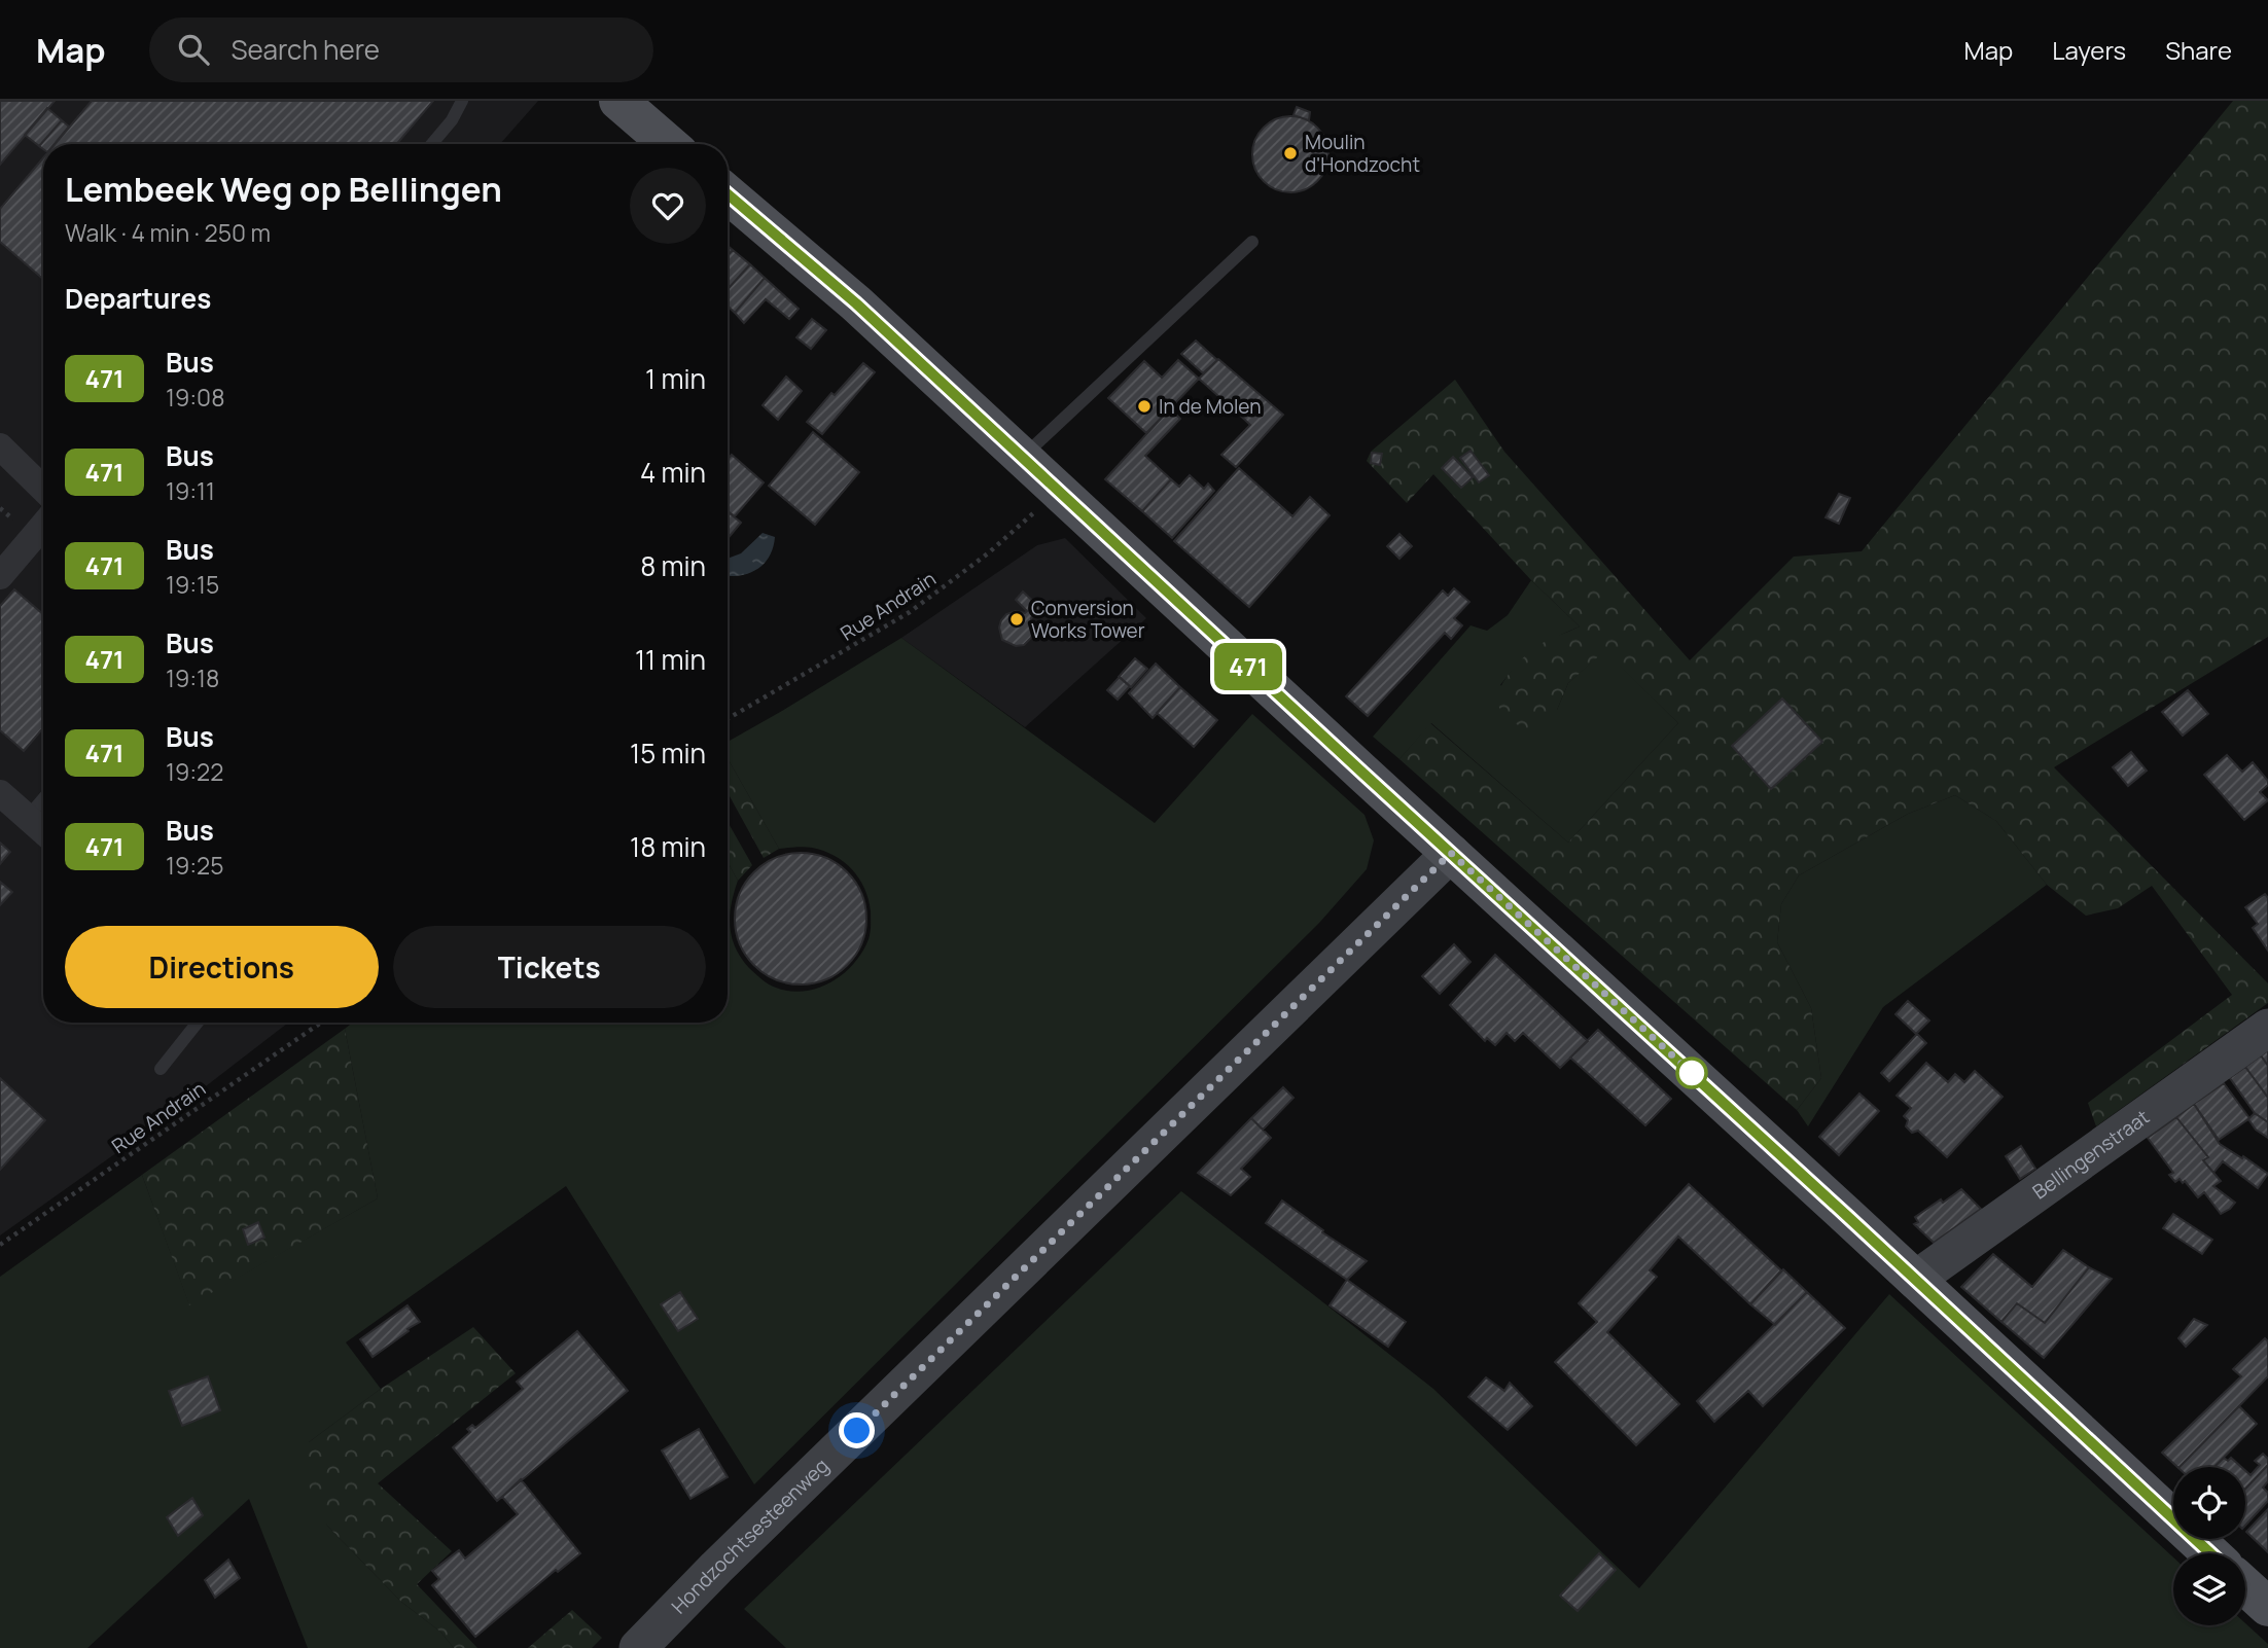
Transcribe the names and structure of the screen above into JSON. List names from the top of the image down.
{
  "streets": {
    "main road": ["Bellingenstraat", "Hondzochtsesteenweg"],
    "path": ["Rue Andrain"]
  },
  "places": ["Moulin d'Hondzocht", "In de Molen", "Conversion Works Tower"],
  "lines": ["bus line 471"],
  "page": {
    "header": "Map",
    "search": "Search here",
    "nav": ["Map", "Layers", "Share"],
    "on_map": "471",
    "heading": [
      ["Lembeek Weg op Bellingen", "Walk · 4 min · 250 m"],
      "Departures"
    ],
    "list": [
      {
        "mark": "471",
        "name": "Bus",
        "note": "19:08",
        "value": "1 min"
      },
      {
        "mark": "471",
        "name": "Bus",
        "note": "19:11",
        "value": "4 min"
      },
      {
        "mark": "471",
        "name": "Bus",
        "note": "19:15",
        "value": "8 min"
      },
      {
        "mark": "471",
        "name": "Bus",
        "note": "19:18",
        "value": "11 min"
      },
      {
        "mark": "471",
        "name": "Bus",
        "note": "19:22",
        "value": "15 min"
      },
      {
        "mark": "471",
        "name": "Bus",
        "note": "19:25",
        "value": "18 min"
      }
    ],
    "buttons": ["Directions", "Tickets"]
  }
}
